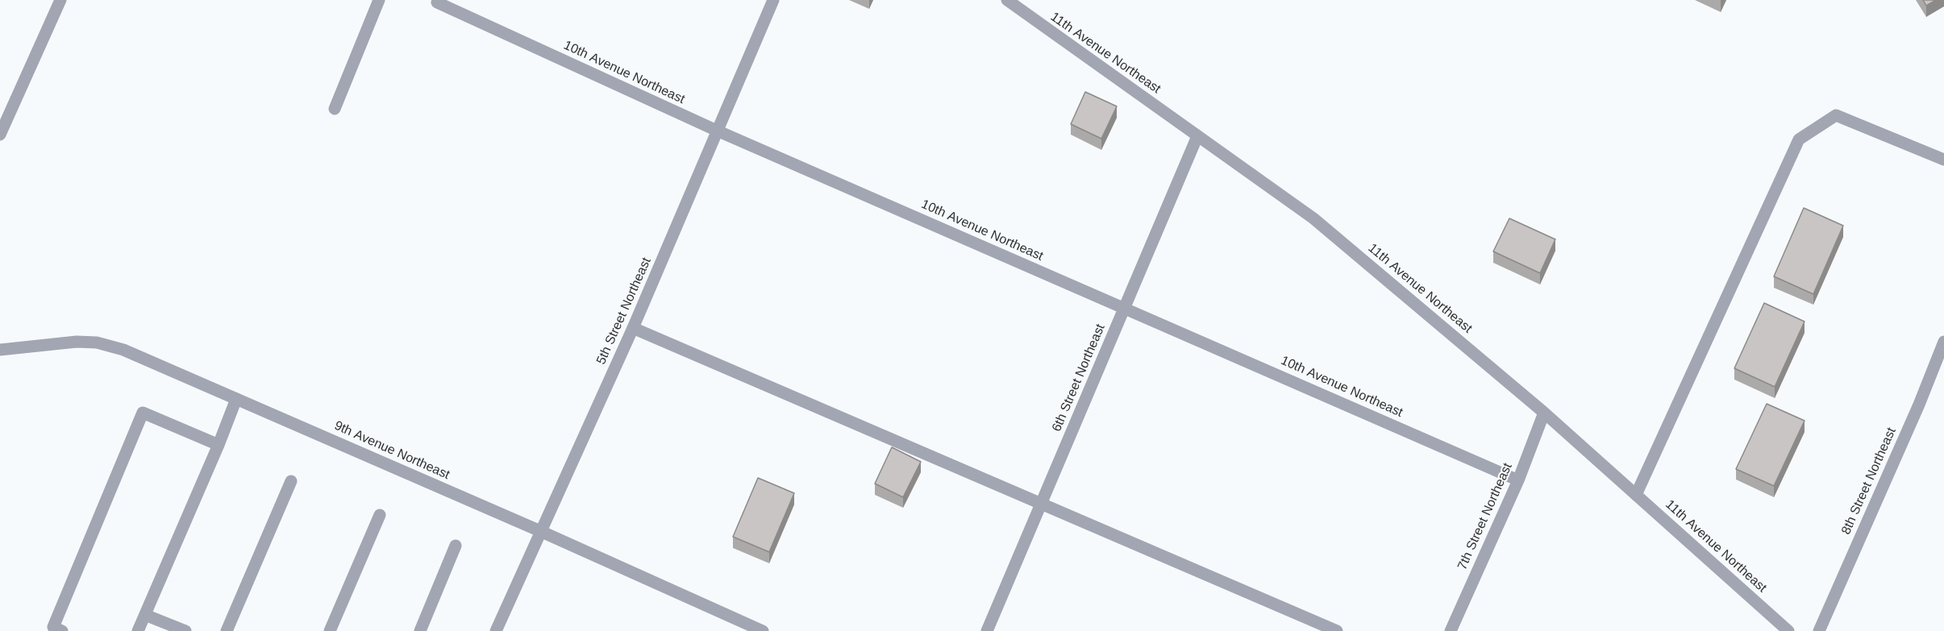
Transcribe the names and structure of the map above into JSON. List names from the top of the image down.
{
  "streets": {
    "street": [
      "11th Avenue Northeast",
      "10th Avenue Northeast",
      "5th Street Northeast",
      "6th Street Northeast",
      "9th Avenue Northeast",
      "8th Street Northeast",
      "7th Street Northeast"
    ]
  },
  "crossings": [
    ["11th Avenue Northeast", "6th Street Northeast"],
    ["11th Avenue Northeast", "7th Street Northeast"],
    ["10th Avenue Northeast", "5th Street Northeast"],
    ["10th Avenue Northeast", "6th Street Northeast"],
    ["10th Avenue Northeast", "7th Street Northeast"],
    ["5th Street Northeast", "9th Avenue Northeast"]
  ]
}
